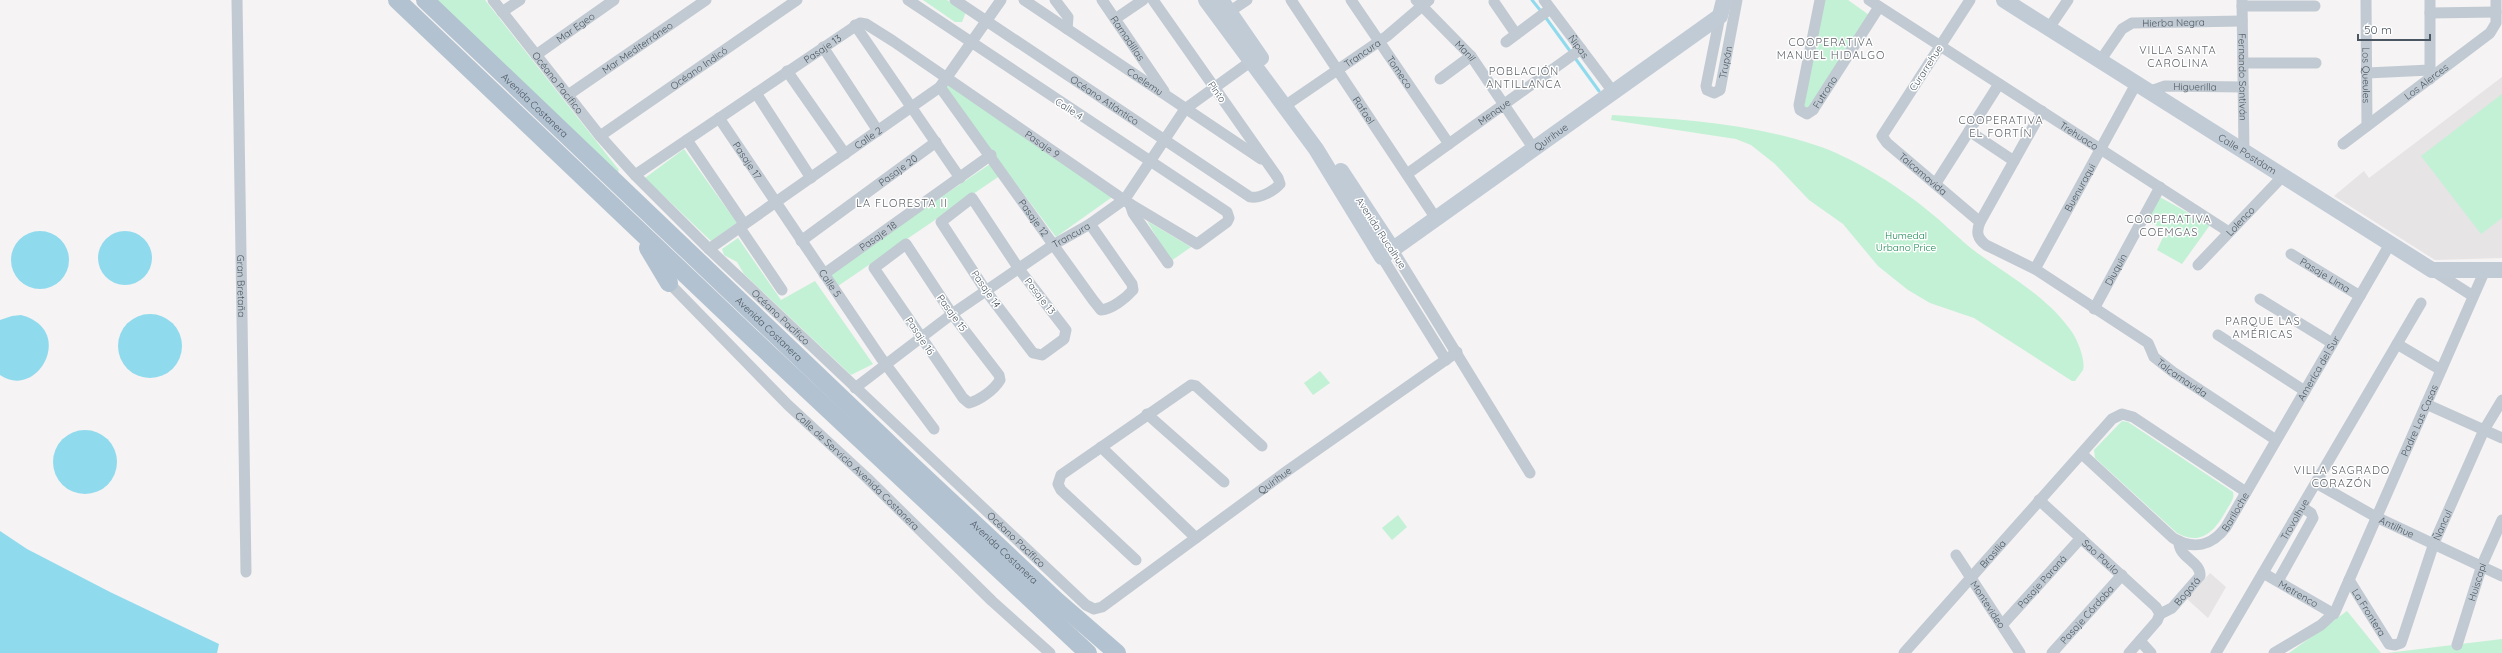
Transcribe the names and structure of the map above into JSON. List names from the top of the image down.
{
  "streets": {
    "main road": ["Avenida Costanera"],
    "street": [
      "Hierba Negra",
      "Mar Egeo",
      "Ramadillas",
      "Mar Mediterráneo",
      "Ñipas",
      "Pasaje 13",
      "Manil",
      "Trancura",
      "Trupán",
      "Océano Indicó",
      "Curarrehue",
      "Tomeco",
      "Los Queules",
      "Fernando Santiván",
      "Coelemu",
      "Océano Pacífico",
      "Los Alerces",
      "Higuerilla",
      "Pinto",
      "Futrono",
      "Océano Atlántico",
      "Calle 4",
      "Rafael",
      "Menque",
      "Trehuaco",
      "Quirihue",
      "Calle 2",
      "Pasaje 9",
      "Calle Postdam",
      "Pasaje 17",
      "Pasaje 20",
      "Talcamavida",
      "Buenuraqui",
      "Pasaje 12",
      "Lolenco",
      "Avenida Rucalhue",
      "Pasaje 18",
      "Diuquin",
      "Pasaje Lima",
      "Calle 5",
      "Gran Bretaña",
      "Pasaje 14",
      "Pasaje 15",
      "Pasaje 16",
      "Ameríca del Sur",
      "Padre Las Casas",
      "Calle de Servicio Avenida Costanera",
      "Bariloche",
      "Trovolhue",
      "Ñancul",
      "Antilhue",
      "Brasilia",
      "Sao Paulo",
      "Pasaje Paraná",
      "Huiscapi",
      "Bogotá",
      "Metrenco",
      "Montevideo",
      "La Frontera",
      "Pasaje Córdoba"
    ]
  },
  "crossings": [
    ["Hierba Negra", "Fernando Santiván"],
    ["Hierba Negra", "Calle Postdam"],
    ["Mar Egeo", "Océano Pacífico"],
    ["Ramadillas", "Coelemu"],
    ["Mar Mediterráneo", "Océano Pacífico"],
    ["Ñipas", "Menque"],
    ["Ñipas", "Quirihue"],
    ["Pasaje 13", "Trancura"],
    ["Pasaje 13", "Océano Pacífico"],
    ["Pasaje 13", "Pasaje 9"],
    ["Pasaje 13", "Pasaje 17"],
    ["Pasaje 13", "Pasaje 14"],
    ["Manil", "Trancura"],
    ["Manil", "Menque"],
    ["Manil", "Quirihue"],
    ["Trancura", "Tomeco"],
    ["Trancura", "Coelemu"],
    ["Trancura", "Océano Pacífico"],
    ["Trancura", "Pinto"],
    ["Trancura", "Océano Atlántico"],
    ["Trancura", "Calle 4"],
    ["Trancura", "Rafael"],
    ["Trancura", "Pasaje 9"],
    ["Trancura", "Pasaje 12"],
    ["Trancura", "Avenida Rucalhue"],
    ["Trancura", "Calle 5"],
    ["Trancura", "Pasaje 14"],
    ["Trancura", "Pasaje 15"],
    ["Trancura", "Pasaje 16"],
    ["Trupán", "Quirihue"],
    ["Océano Indicó", "Océano Pacífico"],
    ["Curarrehue", "Trehuaco"],
    ["Curarrehue", "Talcamavida"],
    ["Tomeco", "Menque"],
    ["Los Queules", "Los Alerces"],
    ["Fernando Santiván", "Higuerilla"],
    ["Fernando Santiván", "Calle Postdam"],
    ["Coelemu", "Pinto"],
    ["Océano Pacífico", "Quirihue"],
    ["Océano Pacífico", "Calle 2"],
    ["Higuerilla", "Calle Postdam"],
    ["Higuerilla", "Buenuraqui"],
    ["Pinto", "Océano Atlántico"],
    ["Futrono", "Trehuaco"],
    ["Océano Atlántico", "Calle 2"],
    ["Calle 4", "Calle 2"],
    ["Calle 4", "Pasaje 9"],
    ["Rafael", "Menque"],
    ["Rafael", "Quirihue"],
    ["Trehuaco", "Buenuraqui"],
    ["Trehuaco", "Lolenco"],
    ["Trehuaco", "Diuquin"],
    ["Quirihue", "Avenida Rucalhue"],
    ["Calle 2", "Pasaje 9"],
    ["Calle 2", "Pasaje 17"],
    ["Calle 2", "Pasaje 12"],
    ["Calle 2", "Calle 5"],
    ["Calle Postdam", "Buenuraqui"],
    ["Calle Postdam", "Lolenco"],
    ["Calle Postdam", "Ameríca del Sur"],
    ["Pasaje 17", "Calle 5"],
    ["Pasaje 20", "Calle 5"],
    ["Talcamavida", "Buenuraqui"],
    ["Talcamavida", "Diuquin"],
    ["Talcamavida", "Ameríca del Sur"],
    ["Pasaje 12", "Pasaje 18"],
    ["Pasaje 18", "Calle 5"],
    ["Pasaje Lima", "Ameríca del Sur"],
    ["Pasaje 15", "Pasaje 16"],
    ["Ameríca del Sur", "Bariloche"],
    ["Padre Las Casas", "Antilhue"],
    ["Padre Las Casas", "Metrenco"],
    ["Padre Las Casas", "La Frontera"],
    ["Bariloche", "Brasilia"],
    ["Bariloche", "Bogotá"],
    ["Trovolhue", "Antilhue"],
    ["Trovolhue", "Metrenco"],
    ["Ñancul", "Antilhue"],
    ["Ñancul", "La Frontera"],
    ["Antilhue", "Huiscapi"],
    ["Brasilia", "Sao Paulo"],
    ["Brasilia", "Montevideo"],
    ["Sao Paulo", "Pasaje Paraná"],
    ["Sao Paulo", "Bogotá"],
    ["Sao Paulo", "Pasaje Córdoba"],
    ["Pasaje Paraná", "Montevideo"]
  ],
  "districts": [
    "COOPERATIVA MANUEL HIDALGO",
    "VILLA SANTA CAROLINA",
    "POBLACIÓN ANTILLANCA",
    "COOPERATIVA EL FORTÍN",
    "LA FLORESTA II",
    "COOPERATIVA COEMGAS",
    "PARQUE LAS AMÉRICAS",
    "VILLA SAGRADO CORAZÓN"
  ],
  "parks": ["Humedal Urbano Price"],
  "scale_bar": "50 m"
}
